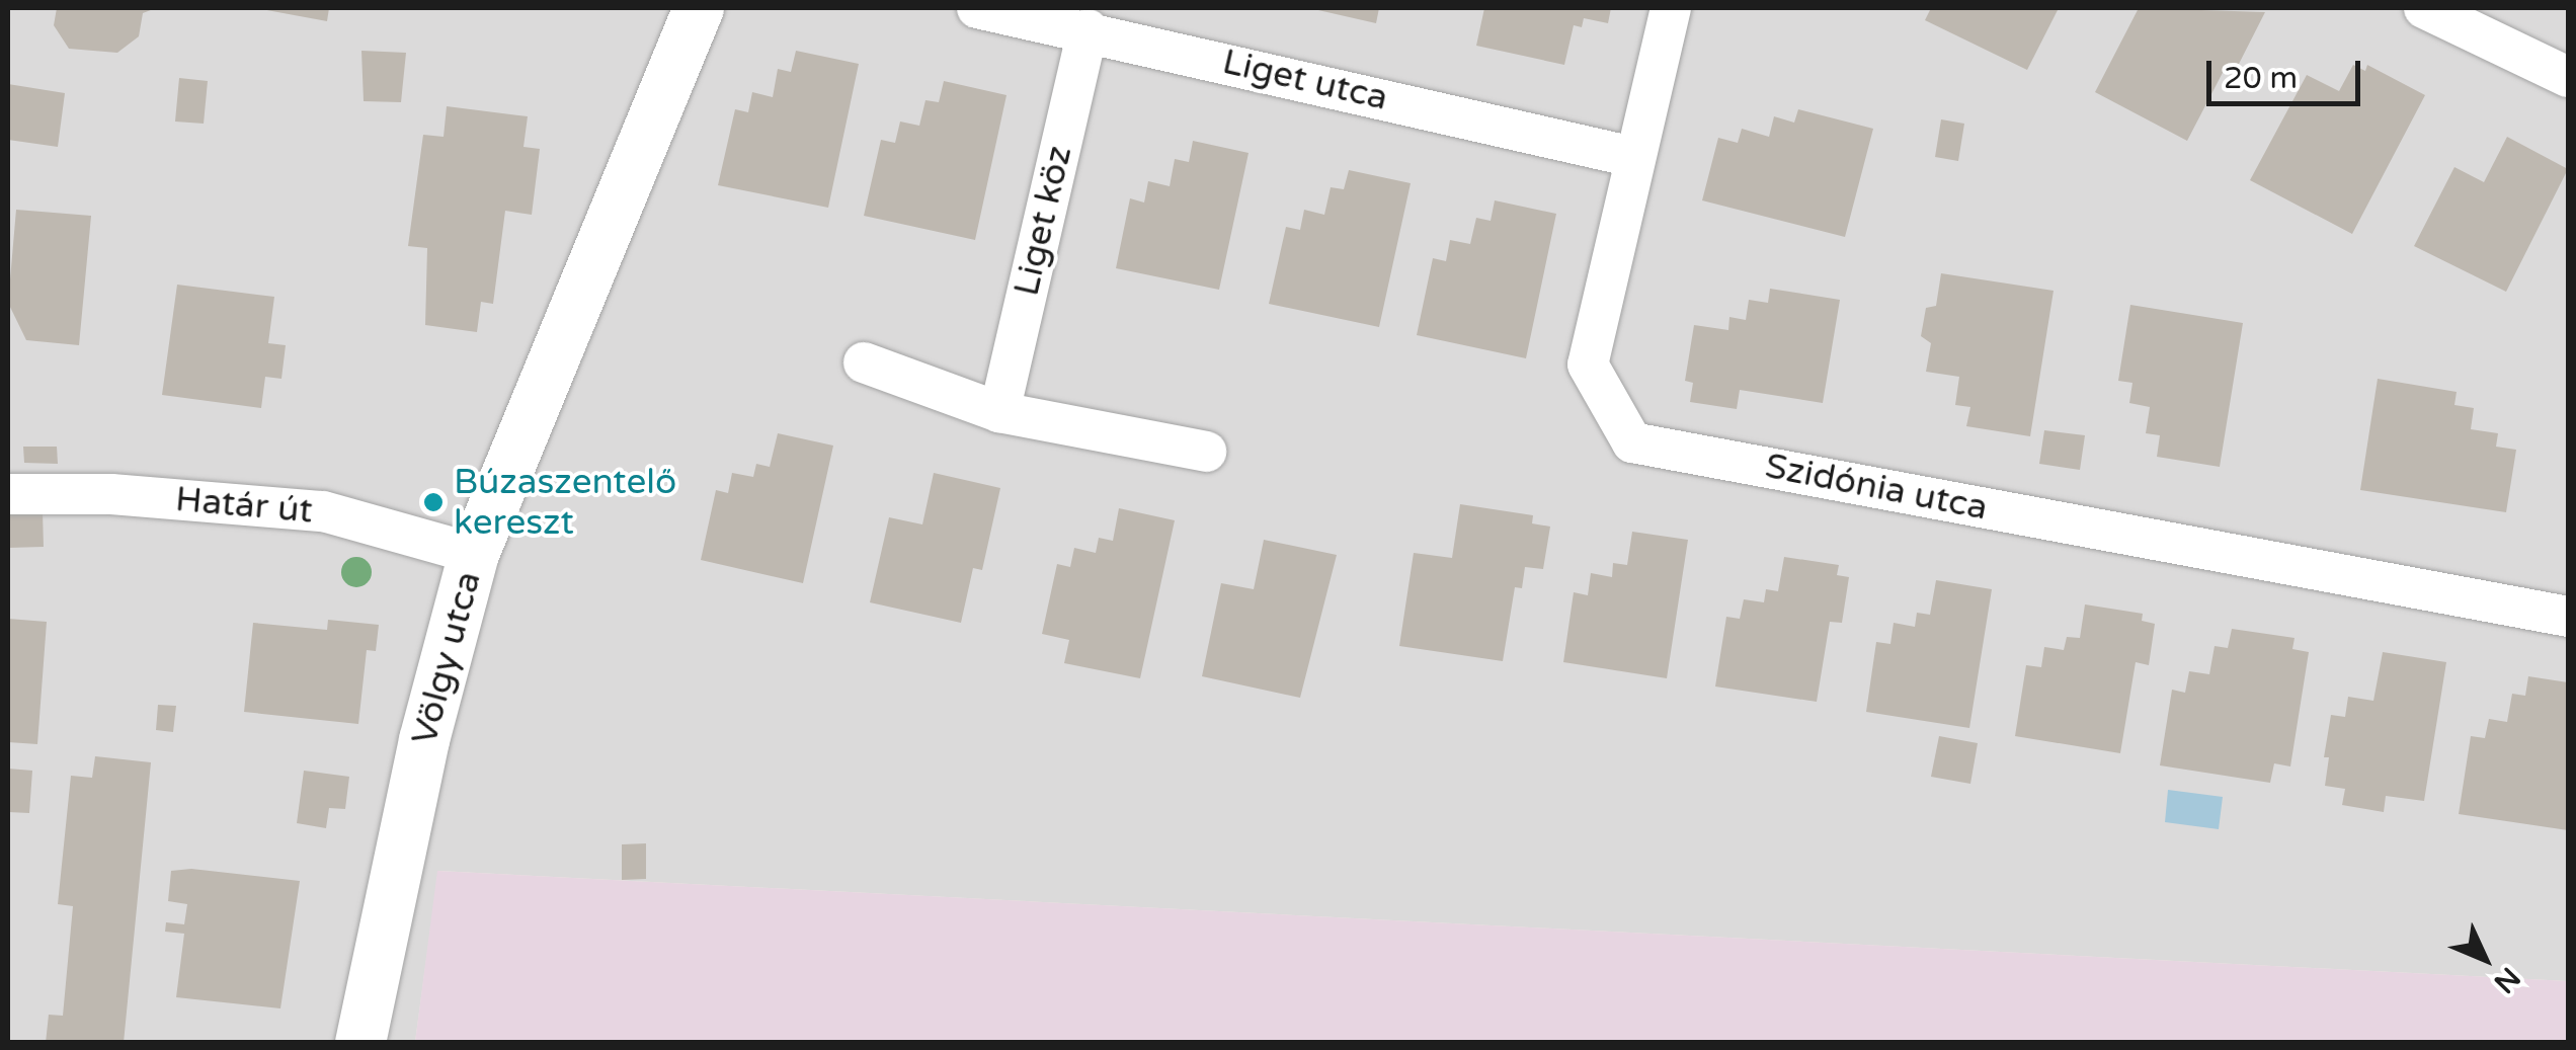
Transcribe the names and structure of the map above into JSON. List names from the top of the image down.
{
  "streets": {
    "street": [
      "Liget utca",
      "Liget köz",
      "Szidónia utca",
      "Határ út",
      "Völgy utca"
    ]
  },
  "crossings": [
    ["Liget utca", "Liget köz"],
    ["Liget utca", "Szidónia utca"],
    ["Határ út", "Völgy utca"]
  ],
  "places": ["Búzaszentelő kereszt"],
  "scale_bar": "20 m",
  "north": "bottom right"
}
